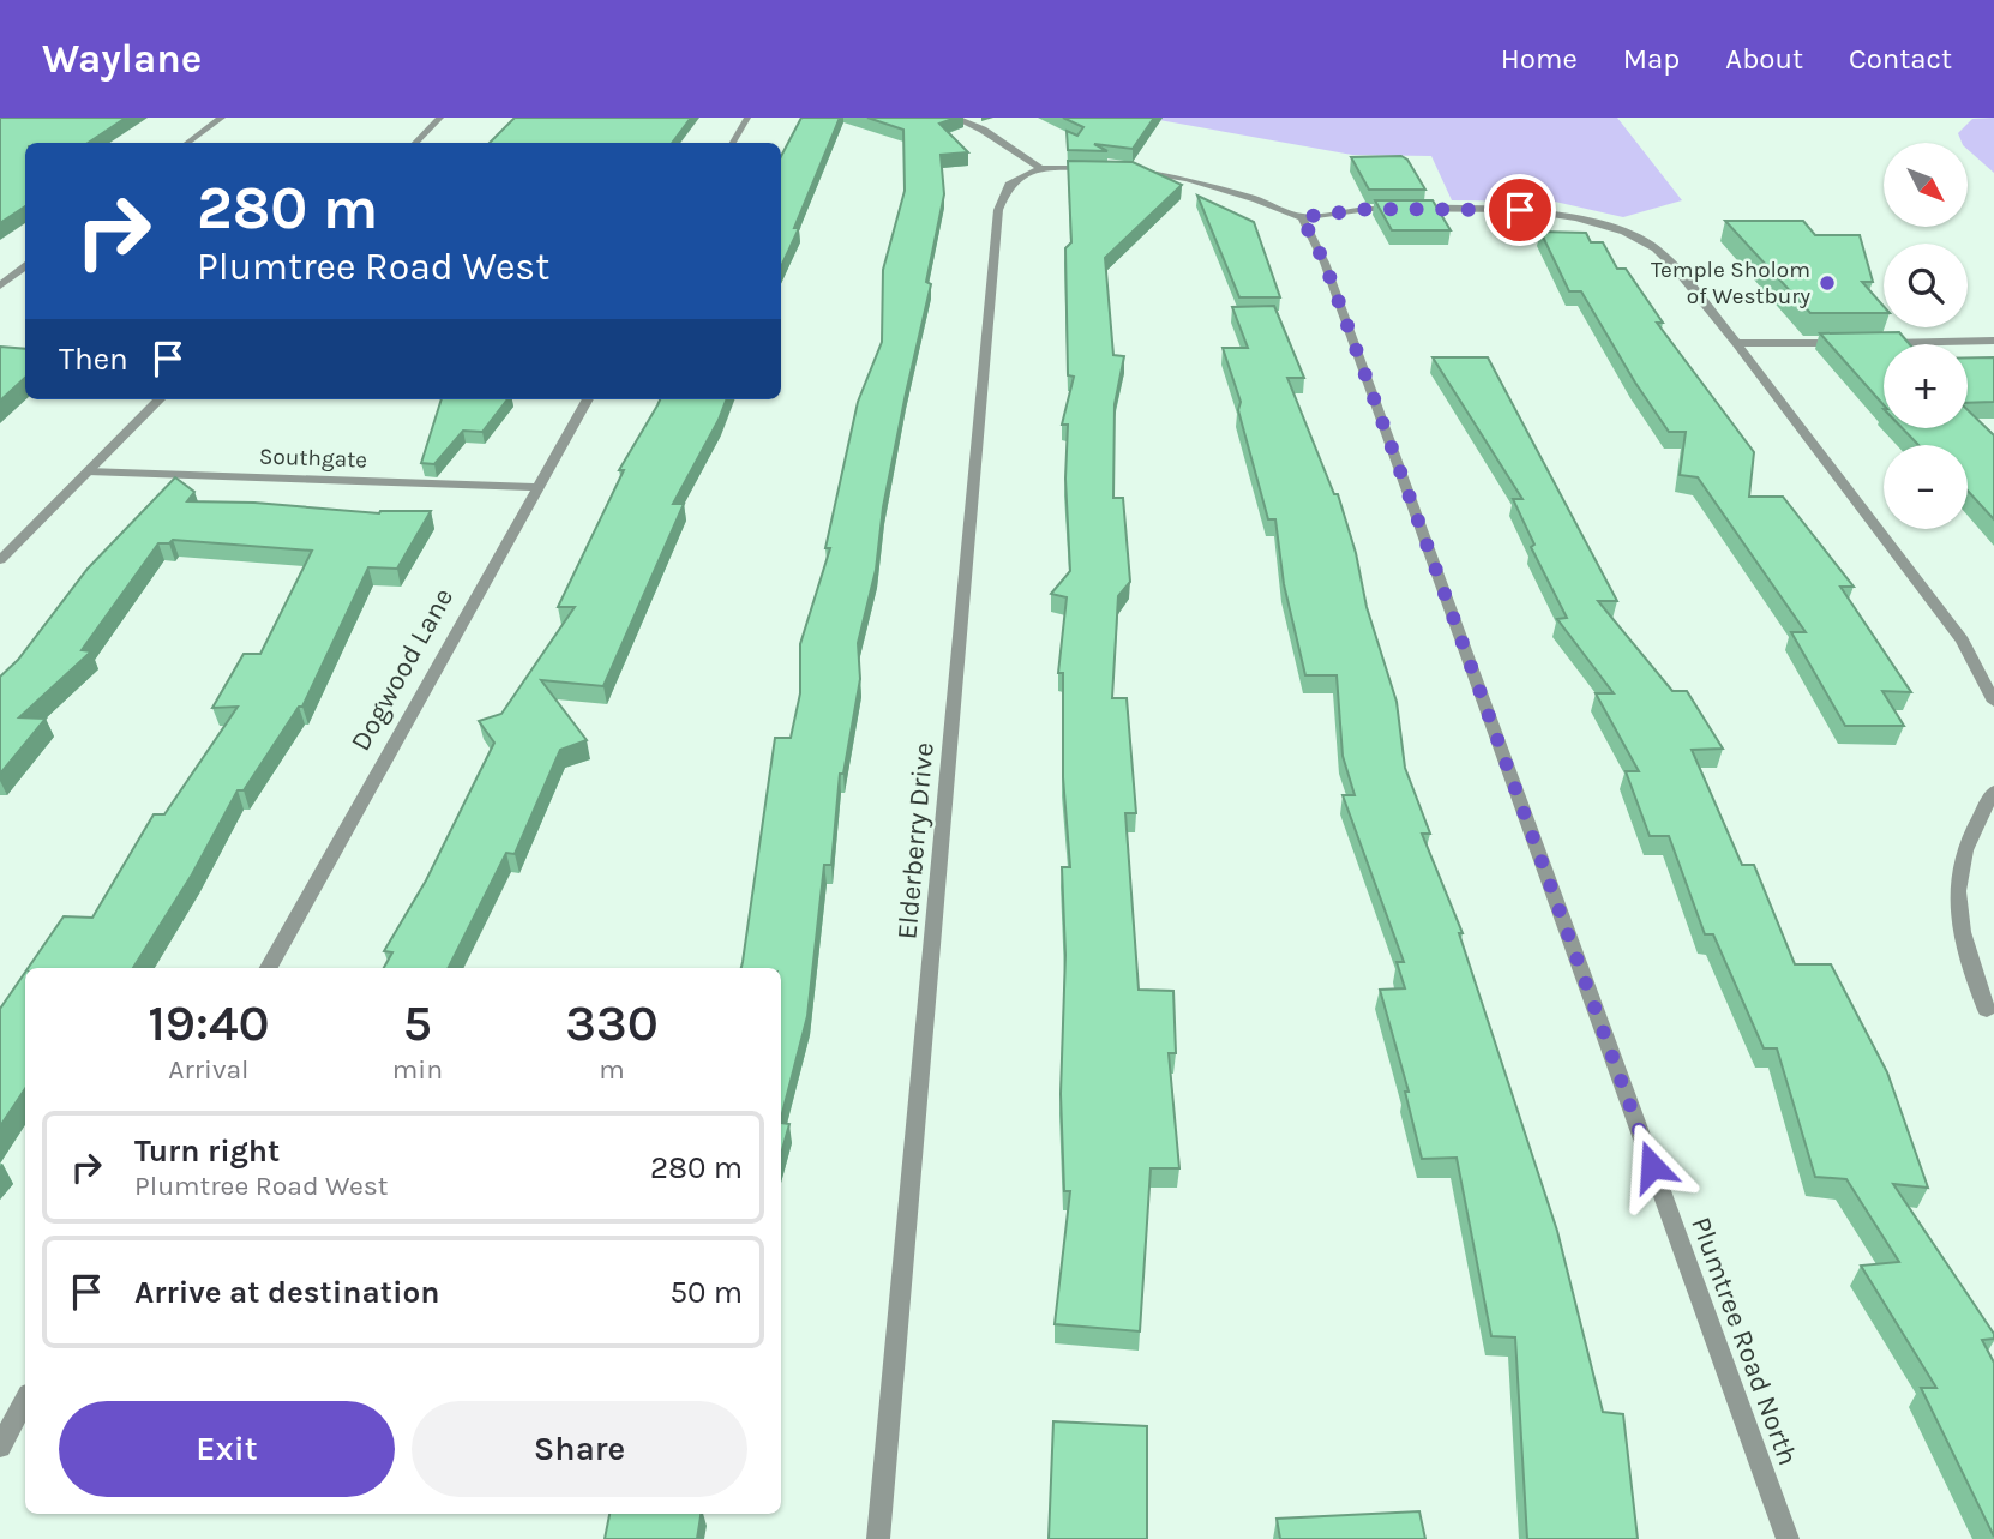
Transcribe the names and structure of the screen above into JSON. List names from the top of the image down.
{
  "streets": {
    "street": [
      "Southgate",
      "Dogwood Lane",
      "Elderberry Drive",
      "Plumtree Road North"
    ]
  },
  "crossings": [
    ["Southgate", "Dogwood Lane"]
  ],
  "places": ["Temple Sholom of Westbury"],
  "north": "bottom right",
  "page": {
    "header": "Waylane",
    "nav": [
      "Home",
      "Map",
      "About",
      "Contact"
    ],
    "map_buttons": ["+", "−"],
    "turn": ["280 m", "Plumtree Road West"],
    "then": "Then",
    "eta": [
      "19:40",
      "Arrival",
      "5",
      "min",
      "330",
      "m"
    ],
    "list": [
      {
        "name": "Turn right",
        "note": "Plumtree Road West",
        "value": "280 m"
      },
      {
        "name": "Arrive at destination",
        "value": "50 m"
      }
    ],
    "buttons": ["Exit", "Share"]
  }
}
